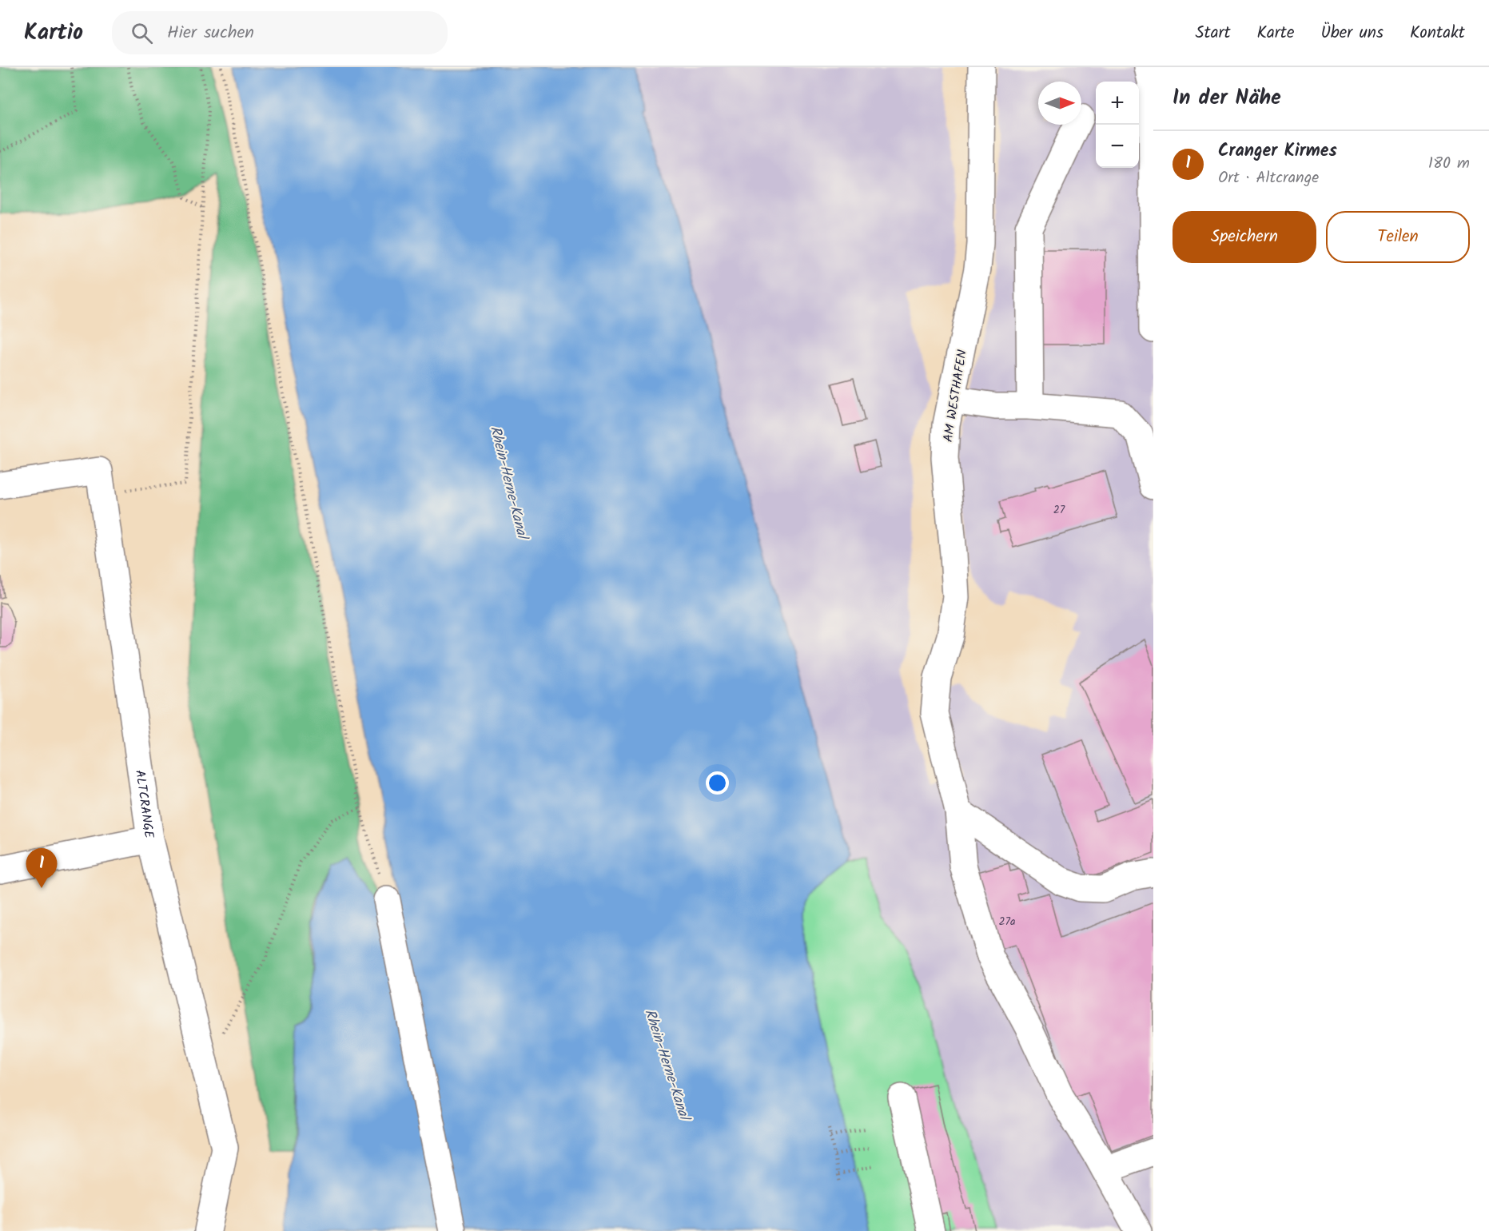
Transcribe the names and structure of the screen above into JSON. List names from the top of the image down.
{
  "streets": {
    "street": ["AM WESTHAFEN", "ALTCRANGE"]
  },
  "water": ["Rhein-Herne-Kanal"],
  "house_numbers": ["27", "27a"],
  "north": "right",
  "page": {
    "header": "Kartio",
    "search": "Hier suchen",
    "nav": [
      "Start",
      "Karte",
      "Über uns",
      "Kontakt"
    ],
    "heading": "In der Nähe",
    "map_buttons": ["+", "−"],
    "list": [
      {
        "mark": "1",
        "name": "Cranger Kirmes",
        "note": "Ort · Altcrange",
        "value": "180 m"
      }
    ],
    "buttons": ["Speichern", "Teilen"],
    "pins": "1"
  }
}
